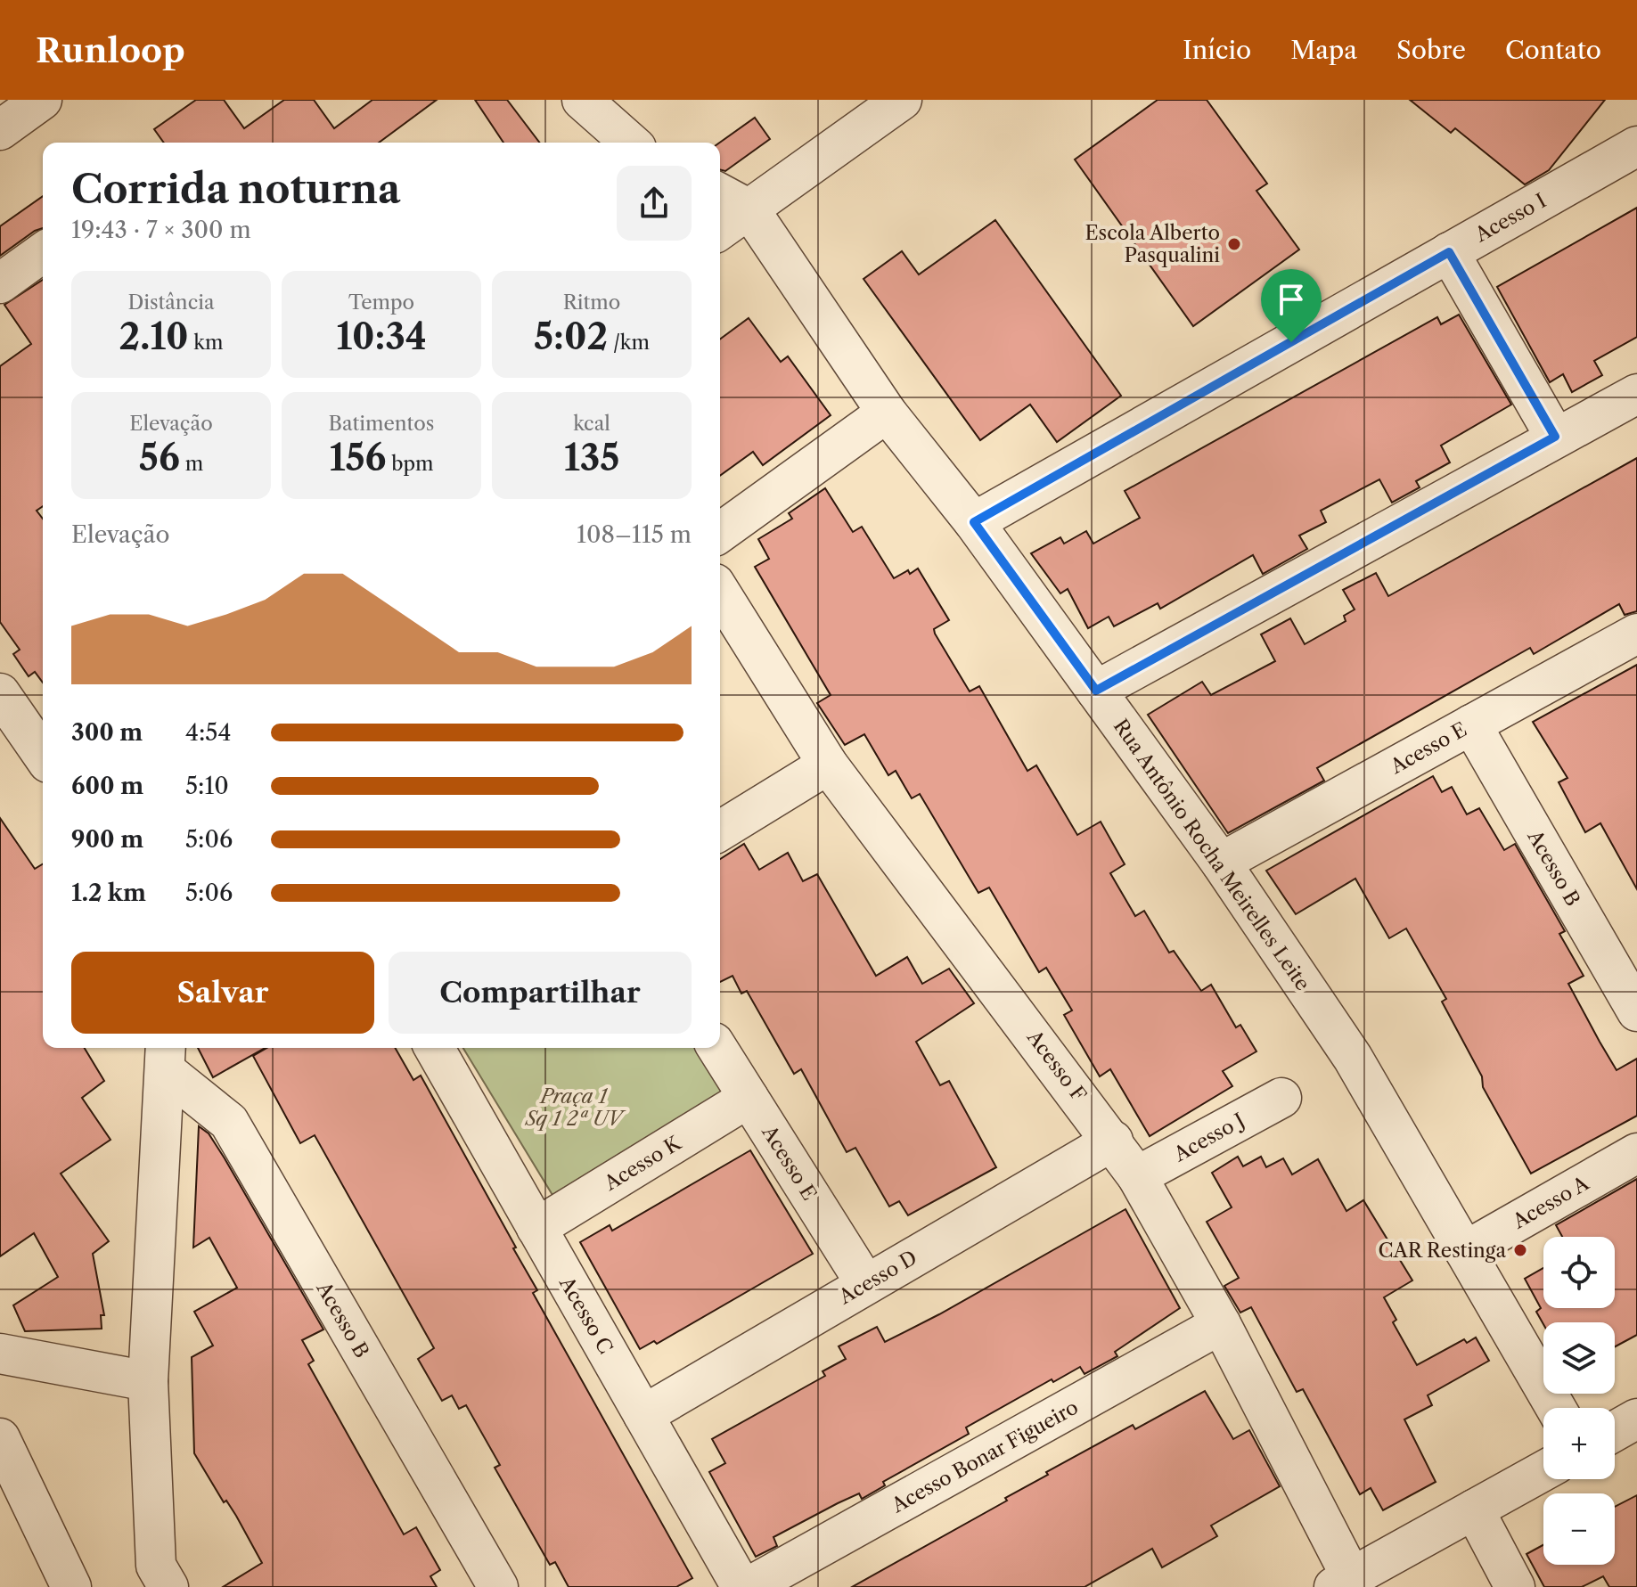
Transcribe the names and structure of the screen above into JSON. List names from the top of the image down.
{
  "streets": {
    "street": [
      "Acesso I",
      "Acesso E",
      "Rua Antônio Rocha Meirelles Leite",
      "Acesso B",
      "Acesso F",
      "Acesso J",
      "Acesso K",
      "Acesso A",
      "Acesso D",
      "Acesso C",
      "Acesso Bonar Figueiro"
    ]
  },
  "crossings": [
    ["Acesso I", "Rua Antônio Rocha Meirelles Leite"],
    ["Acesso E", "Rua Antônio Rocha Meirelles Leite"],
    ["Acesso E", "Acesso B"],
    ["Acesso E", "Acesso K"],
    ["Acesso E", "Acesso D"],
    ["Rua Antônio Rocha Meirelles Leite", "Acesso A"],
    ["Acesso F", "Acesso J"],
    ["Acesso F", "Acesso D"],
    ["Acesso F", "Acesso Bonar Figueiro"],
    ["Acesso K", "Acesso C"],
    ["Acesso D", "Acesso C"]
  ],
  "parks": ["Praça 1 Sq 1 2ª UV"],
  "places": ["Escola Alberto Pasqualini", "CAR Restinga"],
  "page": {
    "header": "Runloop",
    "nav": [
      "Início",
      "Mapa",
      "Sobre",
      "Contato"
    ],
    "heading": ["Corrida noturna", "19:43 · 7 × 300 m"],
    "stats": [
      ["Distância", "2.10 km"],
      ["Tempo", "10:34"],
      ["Ritmo", "5:02 /km"],
      ["Elevação", "56 m"],
      ["Batimentos", "156 bpm"],
      ["kcal", "135"]
    ],
    "chart": ["Elevação", "108–115 m"],
    "list": [
      {
        "name": "300 m",
        "note": "4:54"
      },
      {
        "name": "600 m",
        "note": "5:10"
      },
      {
        "name": "900 m",
        "note": "5:06"
      },
      {
        "name": "1.2 km",
        "note": "5:06"
      }
    ],
    "buttons": ["Salvar", "Compartilhar"],
    "map_buttons": ["+", "−"]
  }
}
